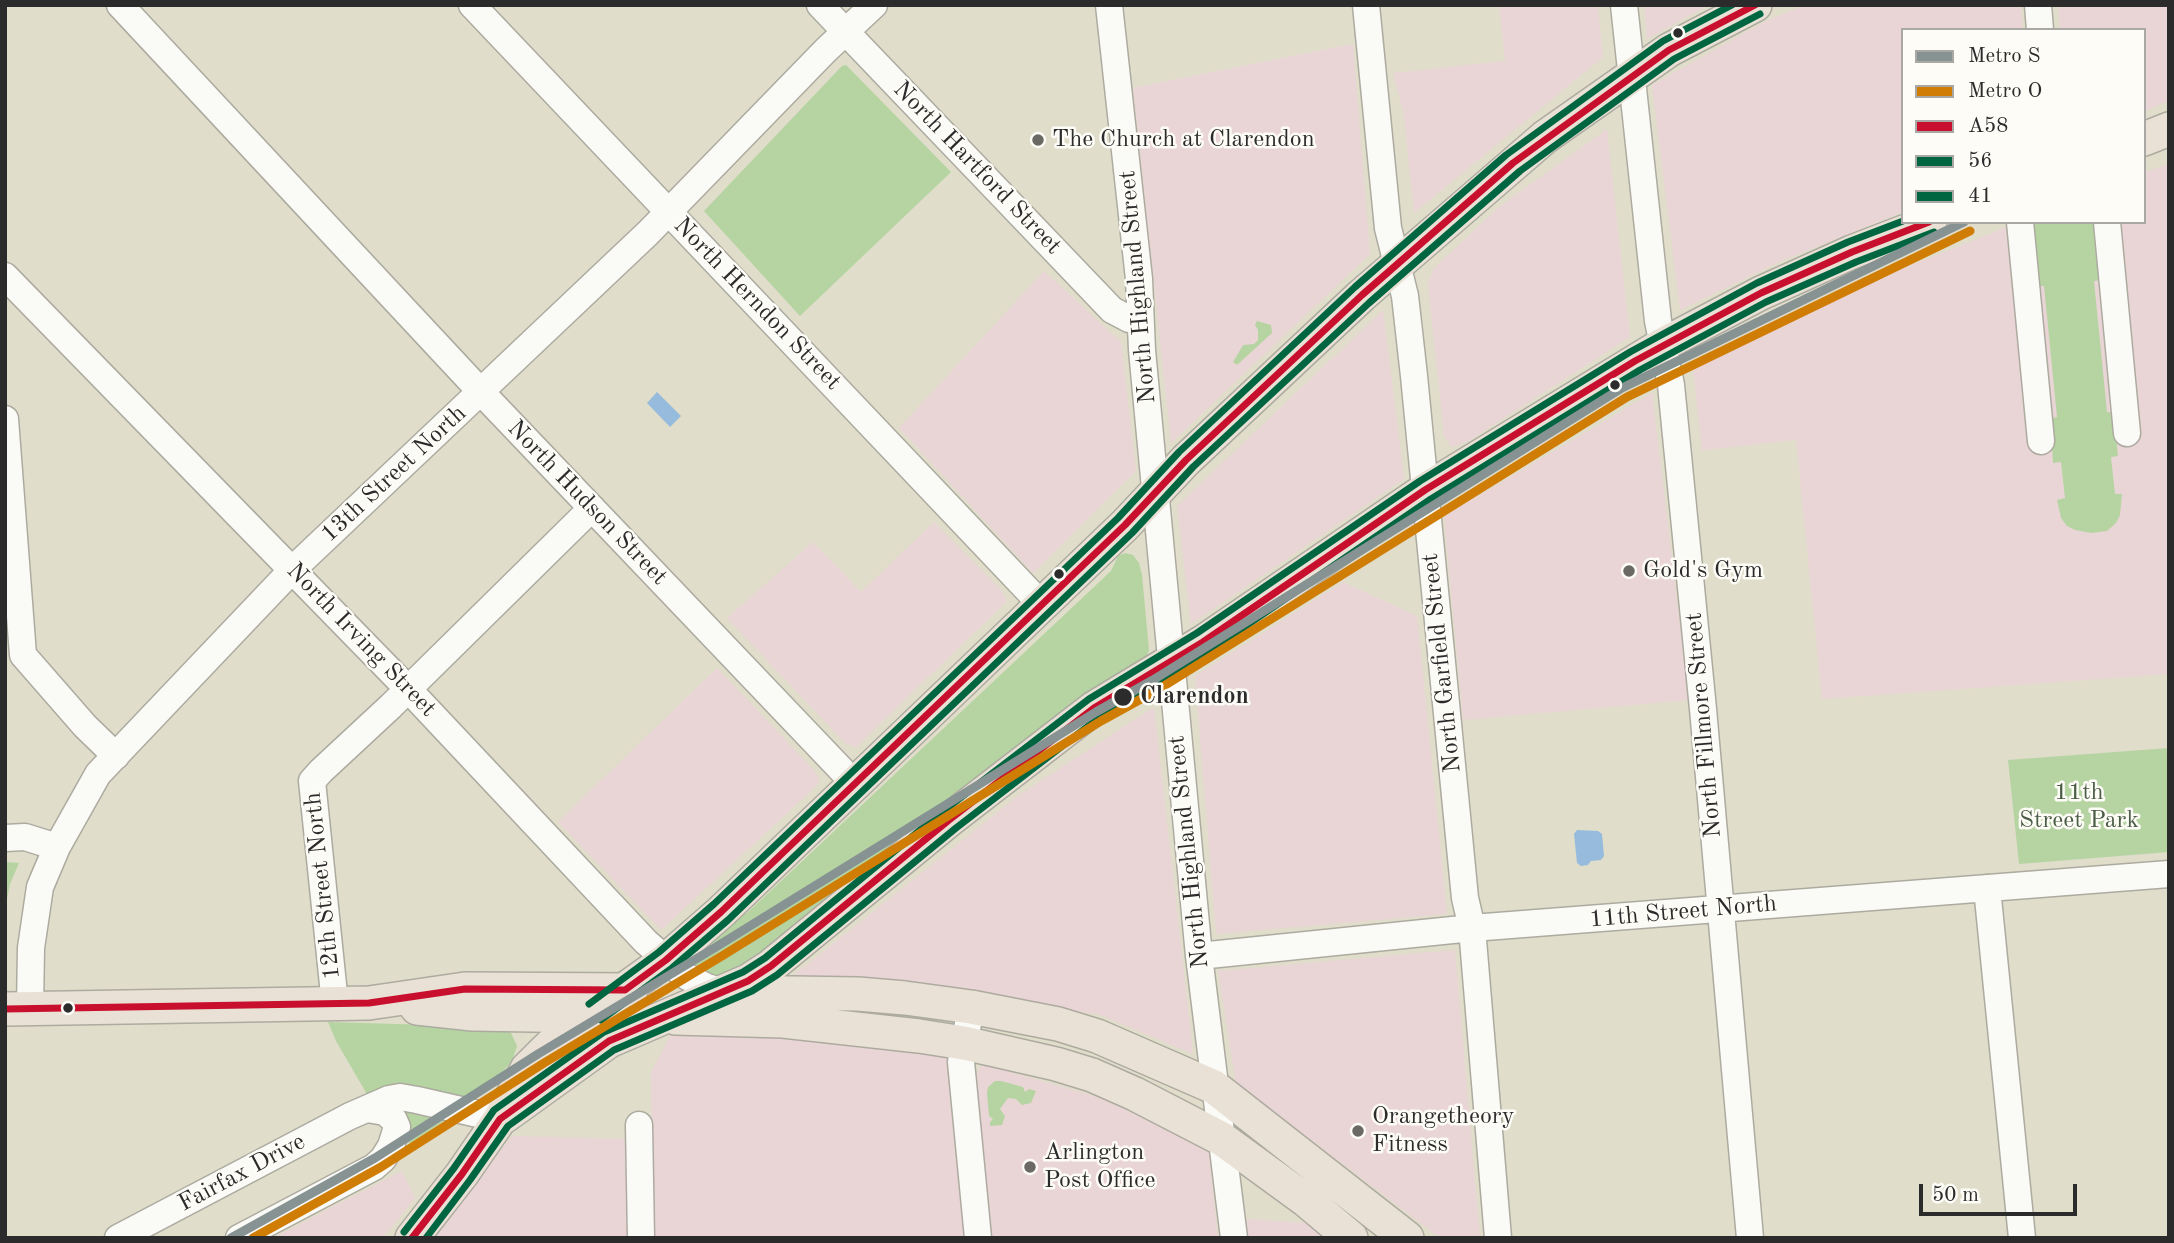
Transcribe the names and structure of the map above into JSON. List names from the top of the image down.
{
  "streets": {
    "street": [
      "North Hartford Street",
      "North Highland Street",
      "North Herndon Street",
      "13th Street North",
      "North Hudson Street",
      "North Irving Street",
      "North Garfield Street",
      "North Fillmore Street",
      "12th Street North",
      "11th Street North",
      "Fairfax Drive"
    ]
  },
  "crossings": [
    ["North Hartford Street", "North Highland Street"],
    ["North Hartford Street", "13th Street North"],
    ["North Highland Street", "11th Street North"],
    ["North Herndon Street", "13th Street North"],
    ["13th Street North", "North Hudson Street"],
    ["13th Street North", "North Irving Street"],
    ["North Hudson Street", "12th Street North"],
    ["North Irving Street", "12th Street North"],
    ["North Garfield Street", "11th Street North"],
    ["North Fillmore Street", "11th Street North"]
  ],
  "parks": ["11th Street Park"],
  "places": [
    "The Church at Clarendon",
    "Gold's Gym",
    "Clarendon",
    "Orangetheory Fitness",
    "Arlington Post Office"
  ],
  "lines": [
    "transit line A58",
    "transit line 41",
    "transit line 56",
    "metro line S",
    "metro line O"
  ],
  "legend": [
    "Metro S",
    "Metro O",
    "A58",
    "56",
    "41"
  ],
  "scale_bar": "50 m"
}
